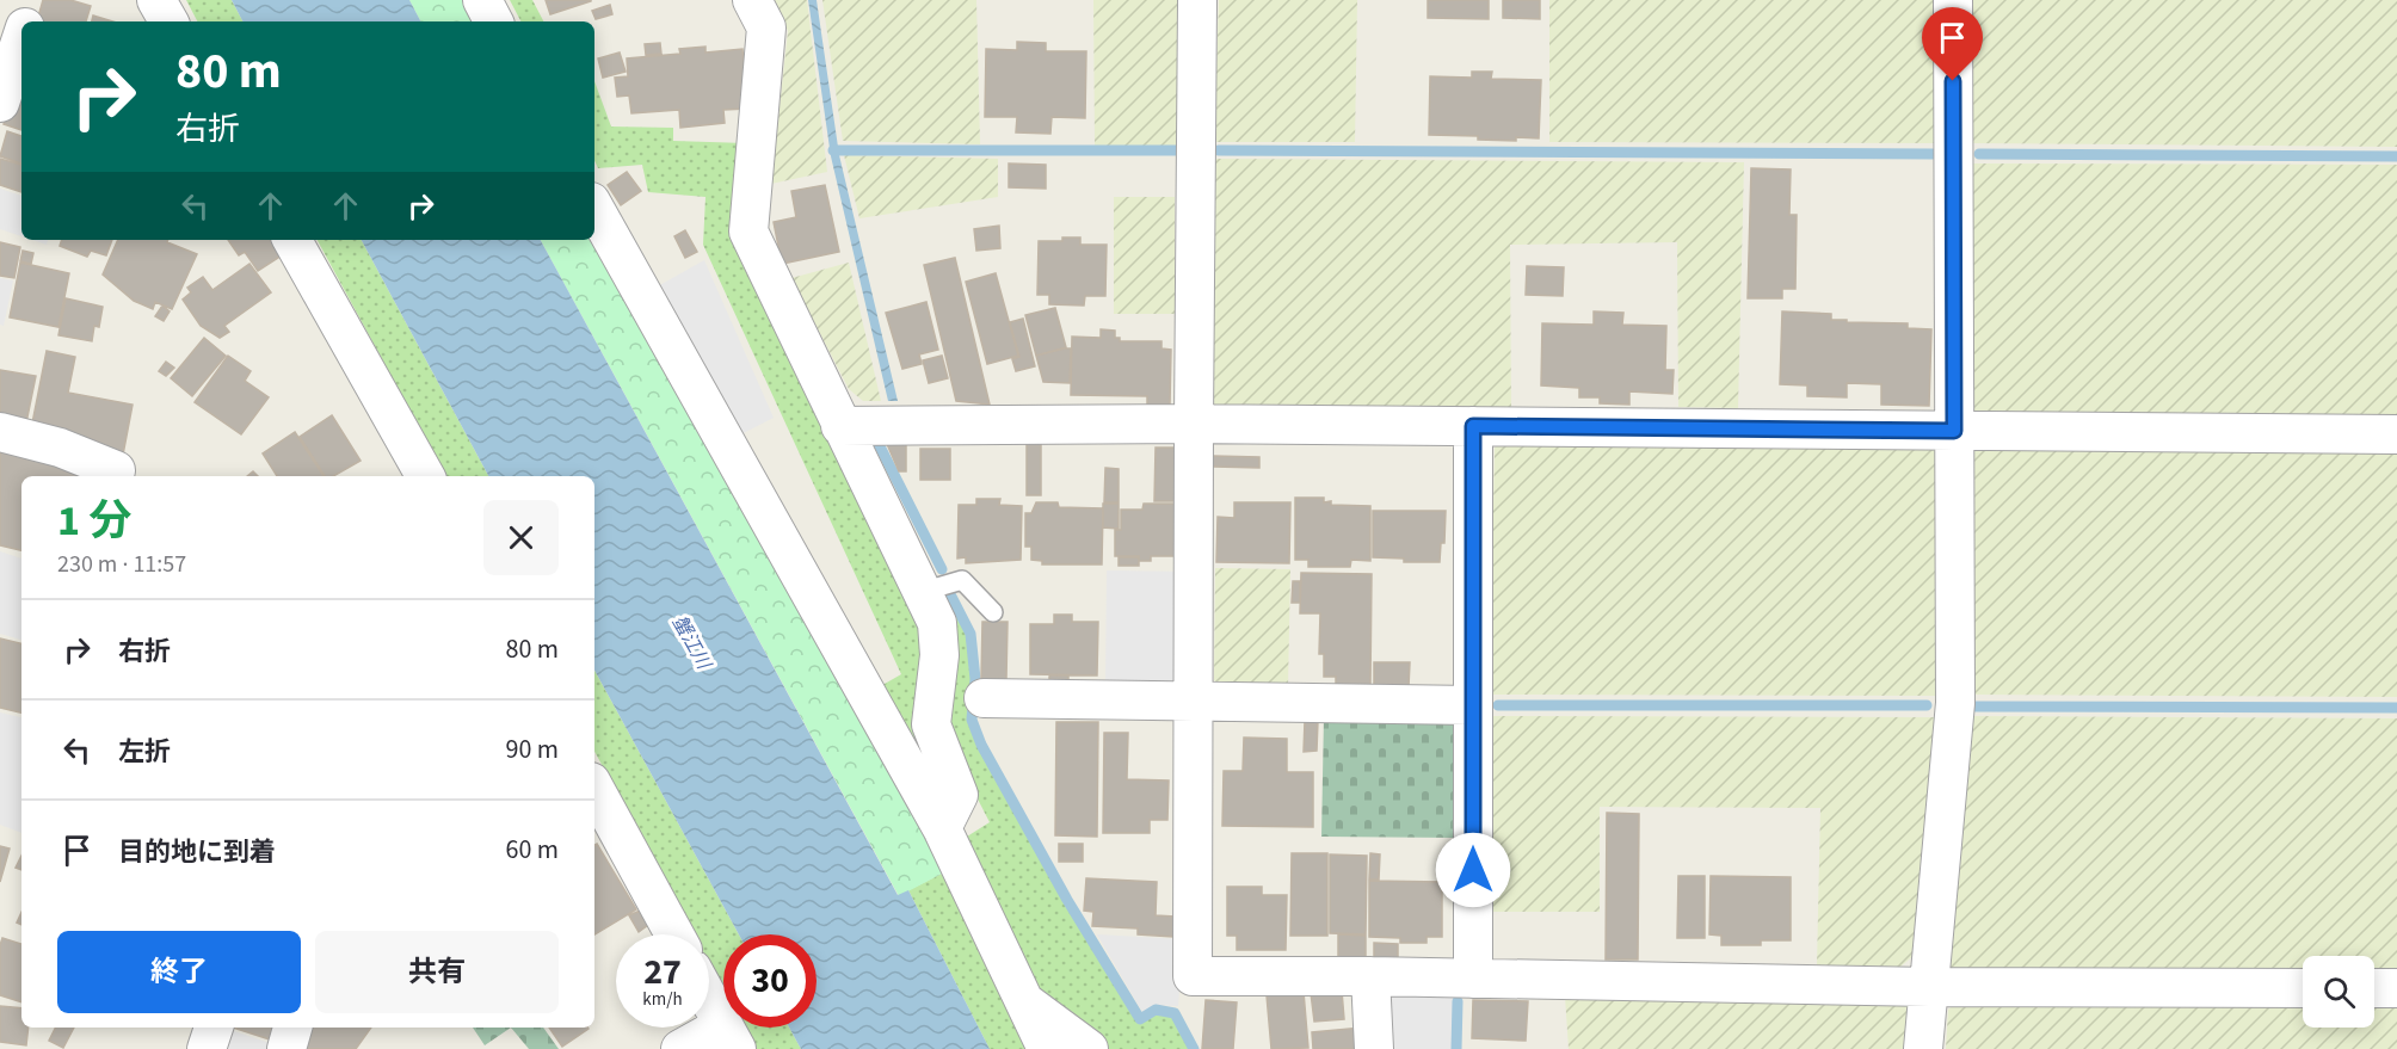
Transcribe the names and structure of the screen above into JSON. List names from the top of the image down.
{
  "water": ["蟹江川"],
  "page": {
    "turn": ["80 m", "右折"],
    "heading": ["1 分", "230 m · 11:57"],
    "list": [
      {
        "name": "右折",
        "value": "80 m"
      },
      {
        "name": "左折",
        "value": "90 m"
      },
      {
        "name": "目的地に到着",
        "value": "60 m"
      }
    ],
    "buttons": ["終了", "共有"],
    "speed": "27 km/h",
    "limit": "30"
  }
}
